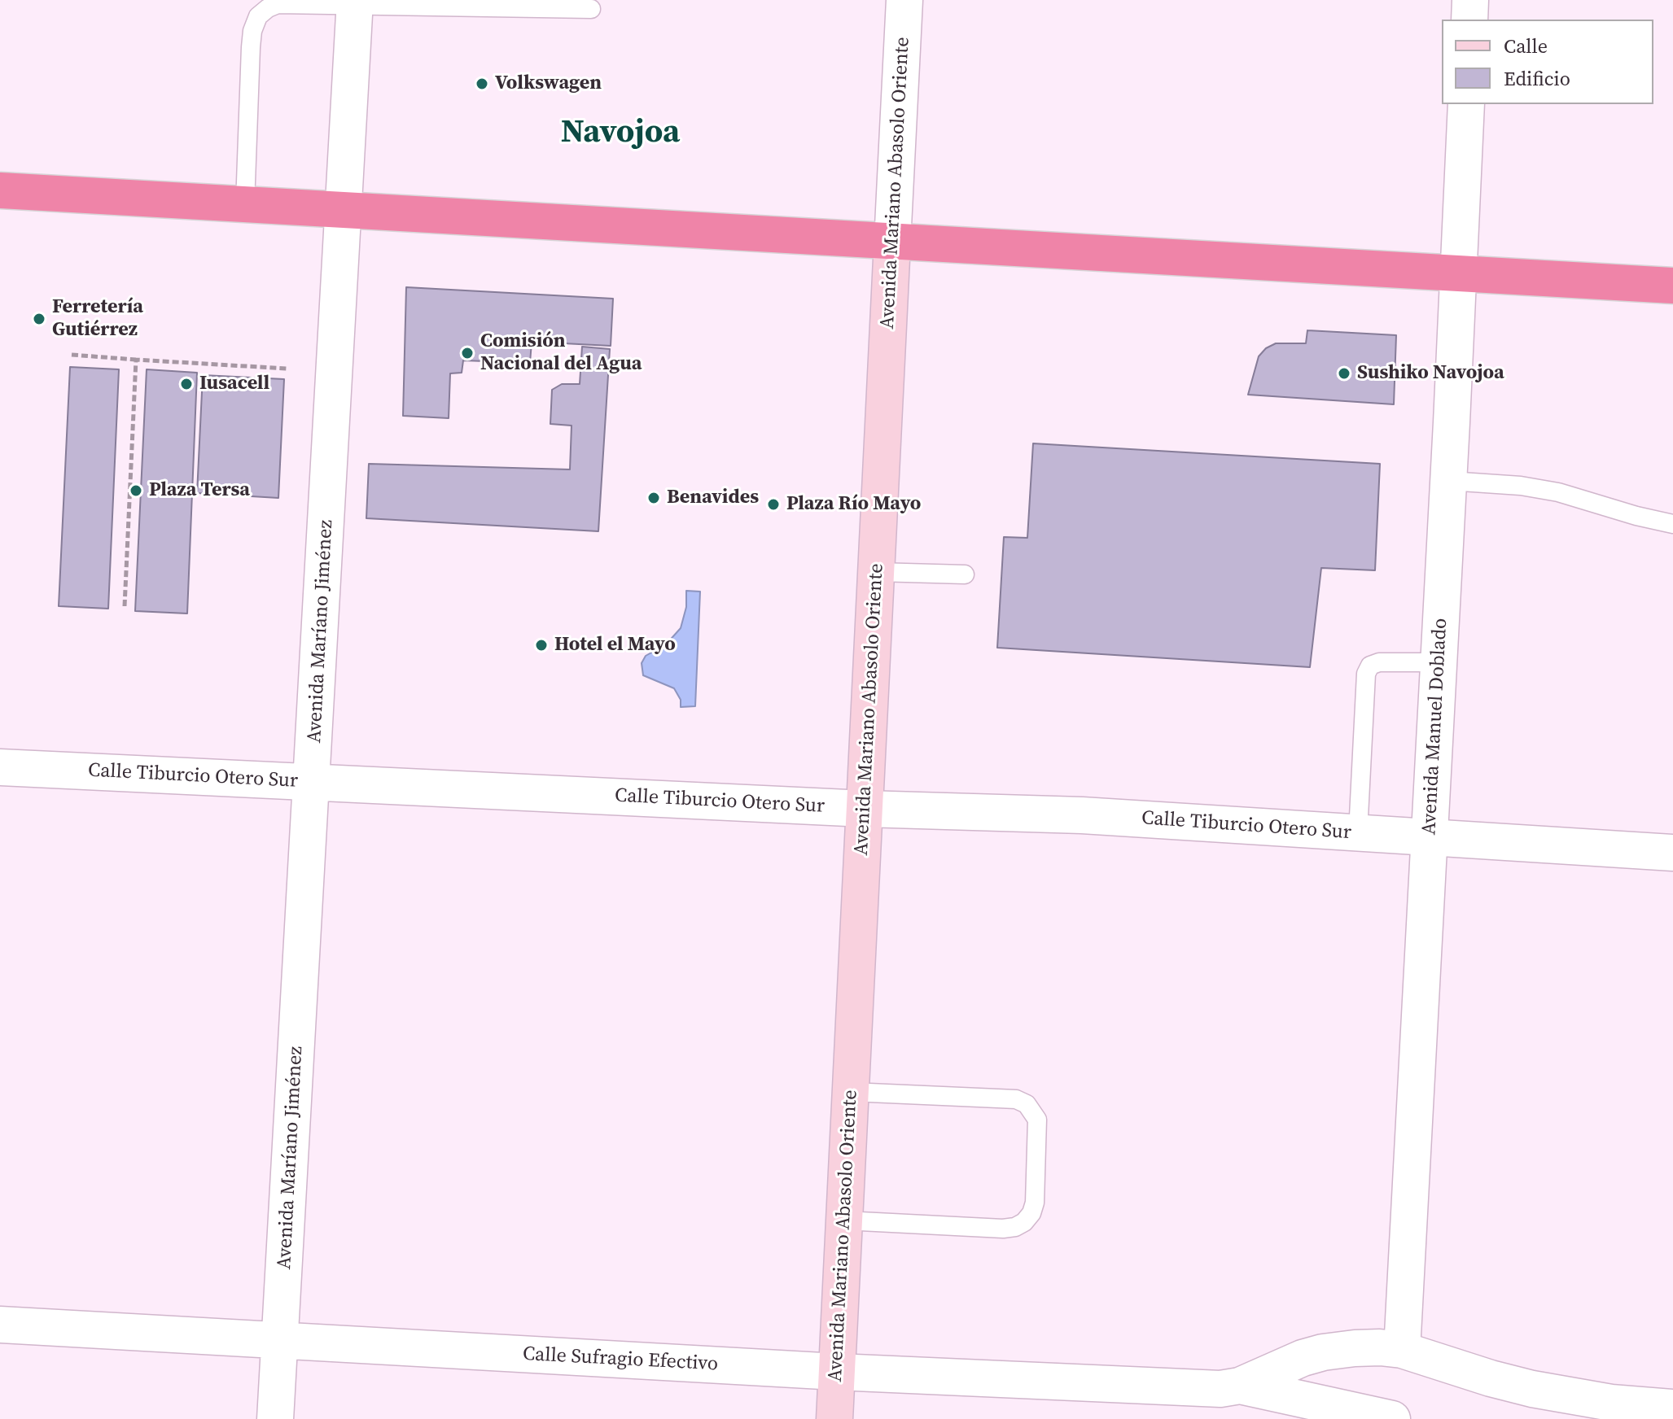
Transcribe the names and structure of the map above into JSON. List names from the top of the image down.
{
  "streets": {
    "main road": ["Avenida Mariano Abasolo Oriente"],
    "street": [
      "Avenida Maríano Jiménez",
      "Avenida Manuel Doblado",
      "Calle Tiburcio Otero Sur",
      "Calle Sufragio Efectivo"
    ]
  },
  "crossings": [
    ["Avenida Mariano Abasolo Oriente", "Calle Tiburcio Otero Sur"],
    ["Avenida Mariano Abasolo Oriente", "Calle Sufragio Efectivo"],
    ["Avenida Maríano Jiménez", "Calle Tiburcio Otero Sur"],
    ["Avenida Maríano Jiménez", "Calle Sufragio Efectivo"],
    ["Avenida Manuel Doblado", "Calle Tiburcio Otero Sur"],
    ["Avenida Manuel Doblado", "Calle Sufragio Efectivo"]
  ],
  "districts": ["Navojoa"],
  "places": [
    "Volkswagen",
    "Ferretería Gutiérrez",
    "Comisión Nacional del Agua",
    "Sushiko Navojoa",
    "Iusacell",
    "Plaza Tersa",
    "Benavides",
    "Plaza Río Mayo",
    "Hotel el Mayo"
  ],
  "legend": ["Calle", "Edificio"]
}
